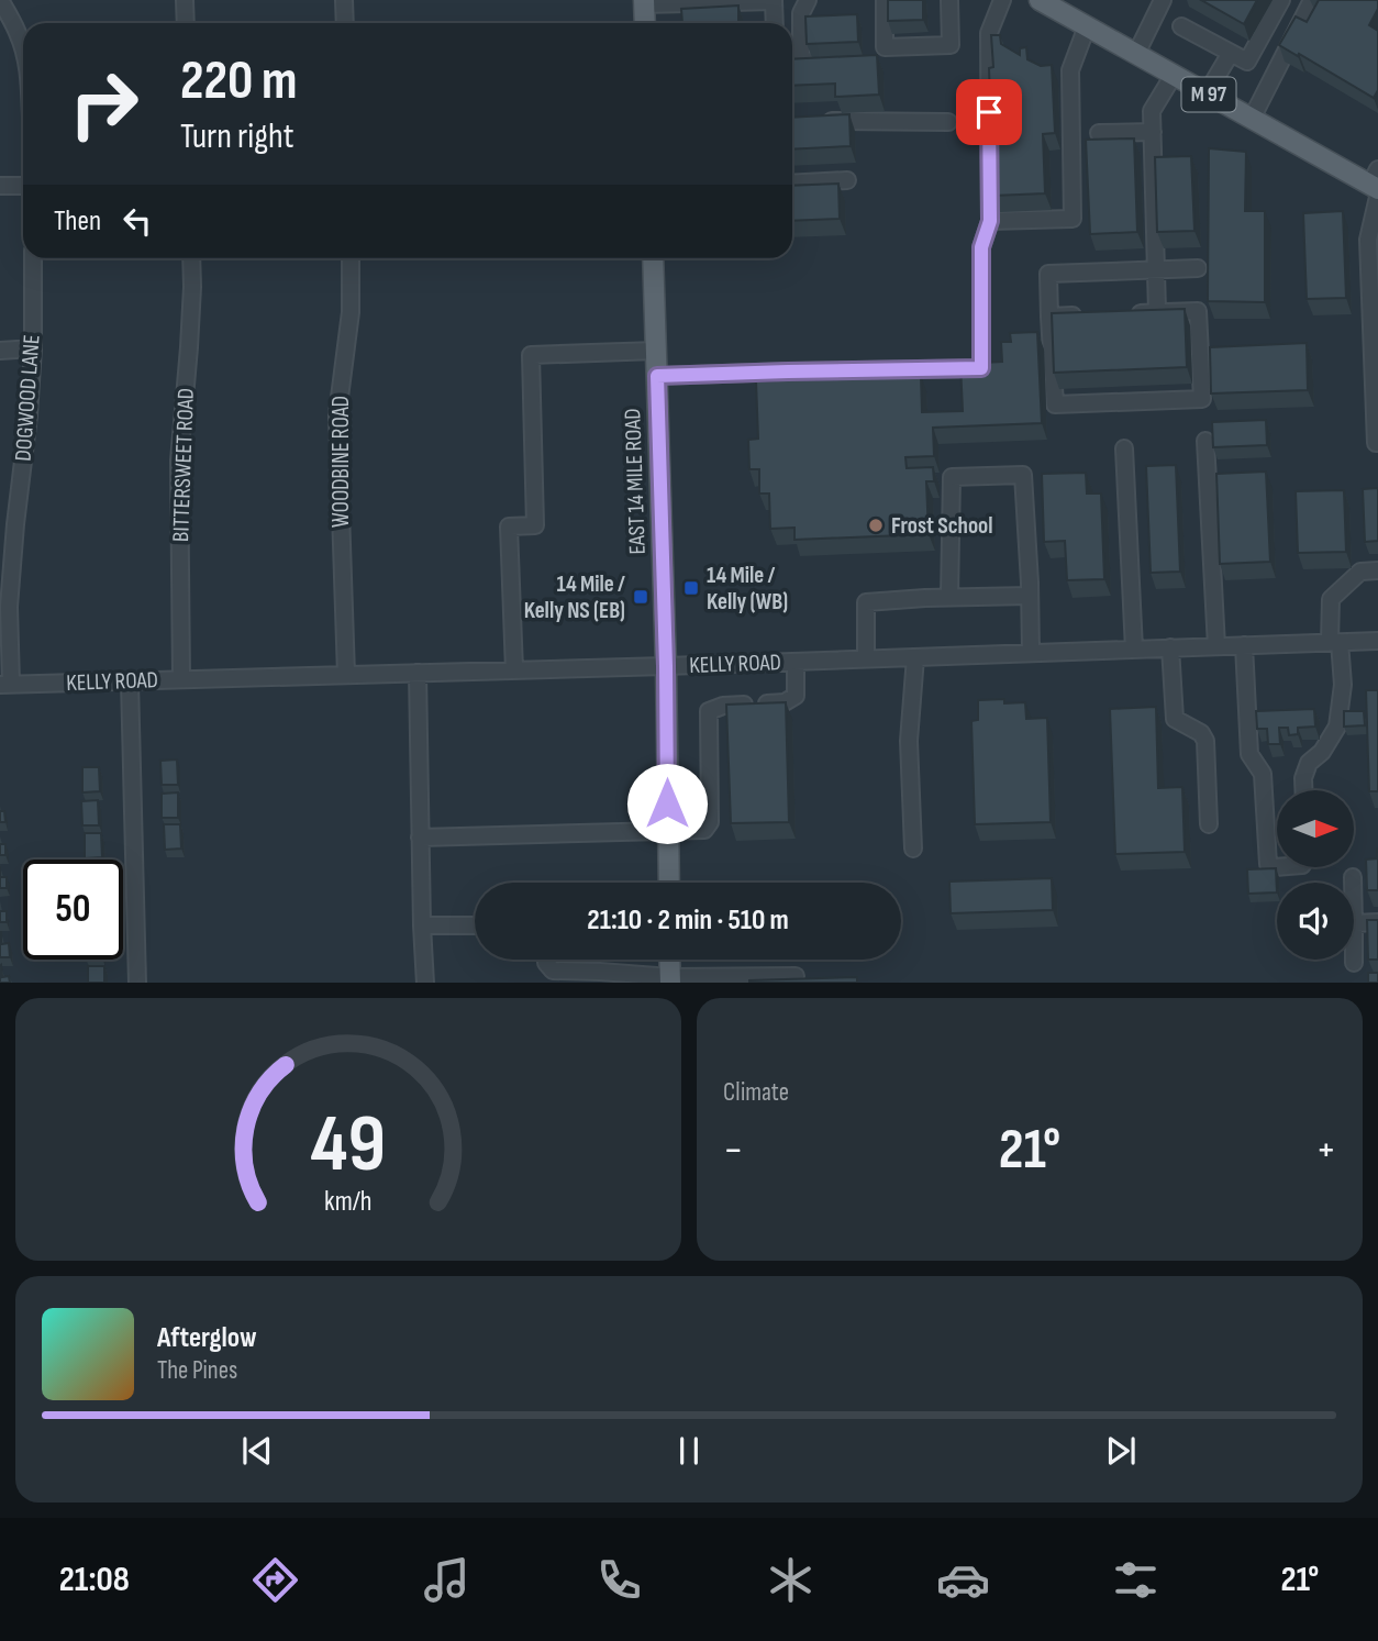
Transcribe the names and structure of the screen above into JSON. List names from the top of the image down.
{
  "streets": {
    "main road": ["M 97", "EAST 14 MILE ROAD"],
    "street": [
      "DOGWOOD LANE",
      "WOODBINE ROAD",
      "BITTERSWEET ROAD",
      "KELLY ROAD"
    ]
  },
  "crossings": [
    ["DOGWOOD LANE", "KELLY ROAD"],
    ["WOODBINE ROAD", "KELLY ROAD"],
    ["BITTERSWEET ROAD", "KELLY ROAD"],
    ["EAST 14 MILE ROAD", "KELLY ROAD"]
  ],
  "places": {
    "other": ["Frost School"],
    "transit": ["14 Mile / Kelly (WB)", "14 Mile / Kelly NS (EB)"]
  },
  "north": "right",
  "page": {
    "turn": ["220 m", "Turn right"],
    "then": "Then",
    "limit": "50",
    "trip": "21:10 · 2 min · 510 m",
    "tile": "Climate",
    "heat": ["−", "21°", "+"],
    "song": ["Afterglow", "The Pines"],
    "tabs": ["21:08", "21°"],
    "gauge": ["49", "km/h"]
  }
}
